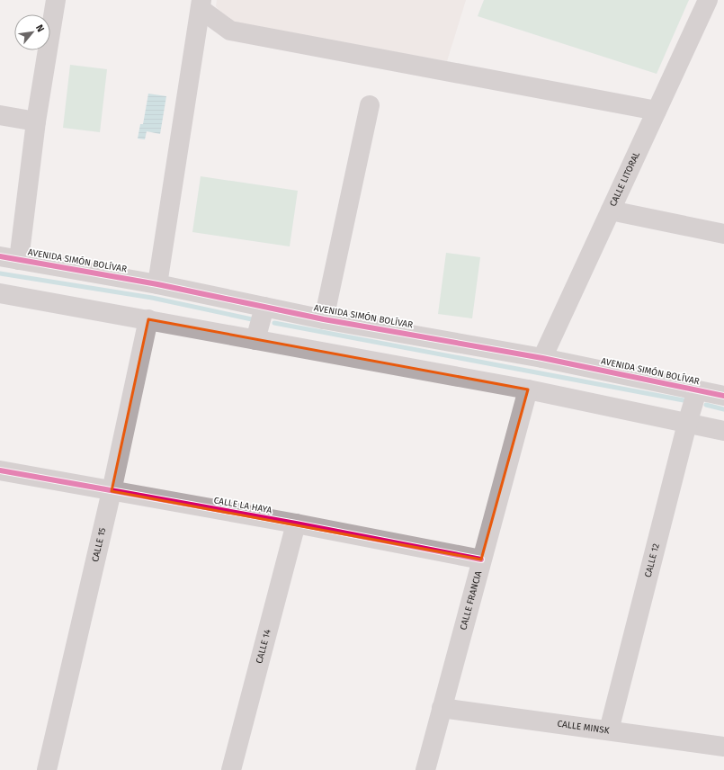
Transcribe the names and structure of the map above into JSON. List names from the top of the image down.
{
  "streets": {
    "street": [
      "CALLE LITORAL",
      "AVENIDA SIMÓN BOLÍVAR",
      "CALLE LA HAYA",
      "CALLE 15",
      "CALLE 12",
      "CALLE FRANCIA",
      "CALLE 14",
      "CALLE MINSK"
    ]
  },
  "crossings": [
    ["CALLE LITORAL", "AVENIDA SIMÓN BOLÍVAR"],
    ["AVENIDA SIMÓN BOLÍVAR", "CALLE 12"],
    ["CALLE LA HAYA", "CALLE 15"],
    ["CALLE LA HAYA", "CALLE FRANCIA"],
    ["CALLE LA HAYA", "CALLE 14"],
    ["CALLE 12", "CALLE MINSK"],
    ["CALLE FRANCIA", "CALLE MINSK"]
  ],
  "north": "top right"
}
